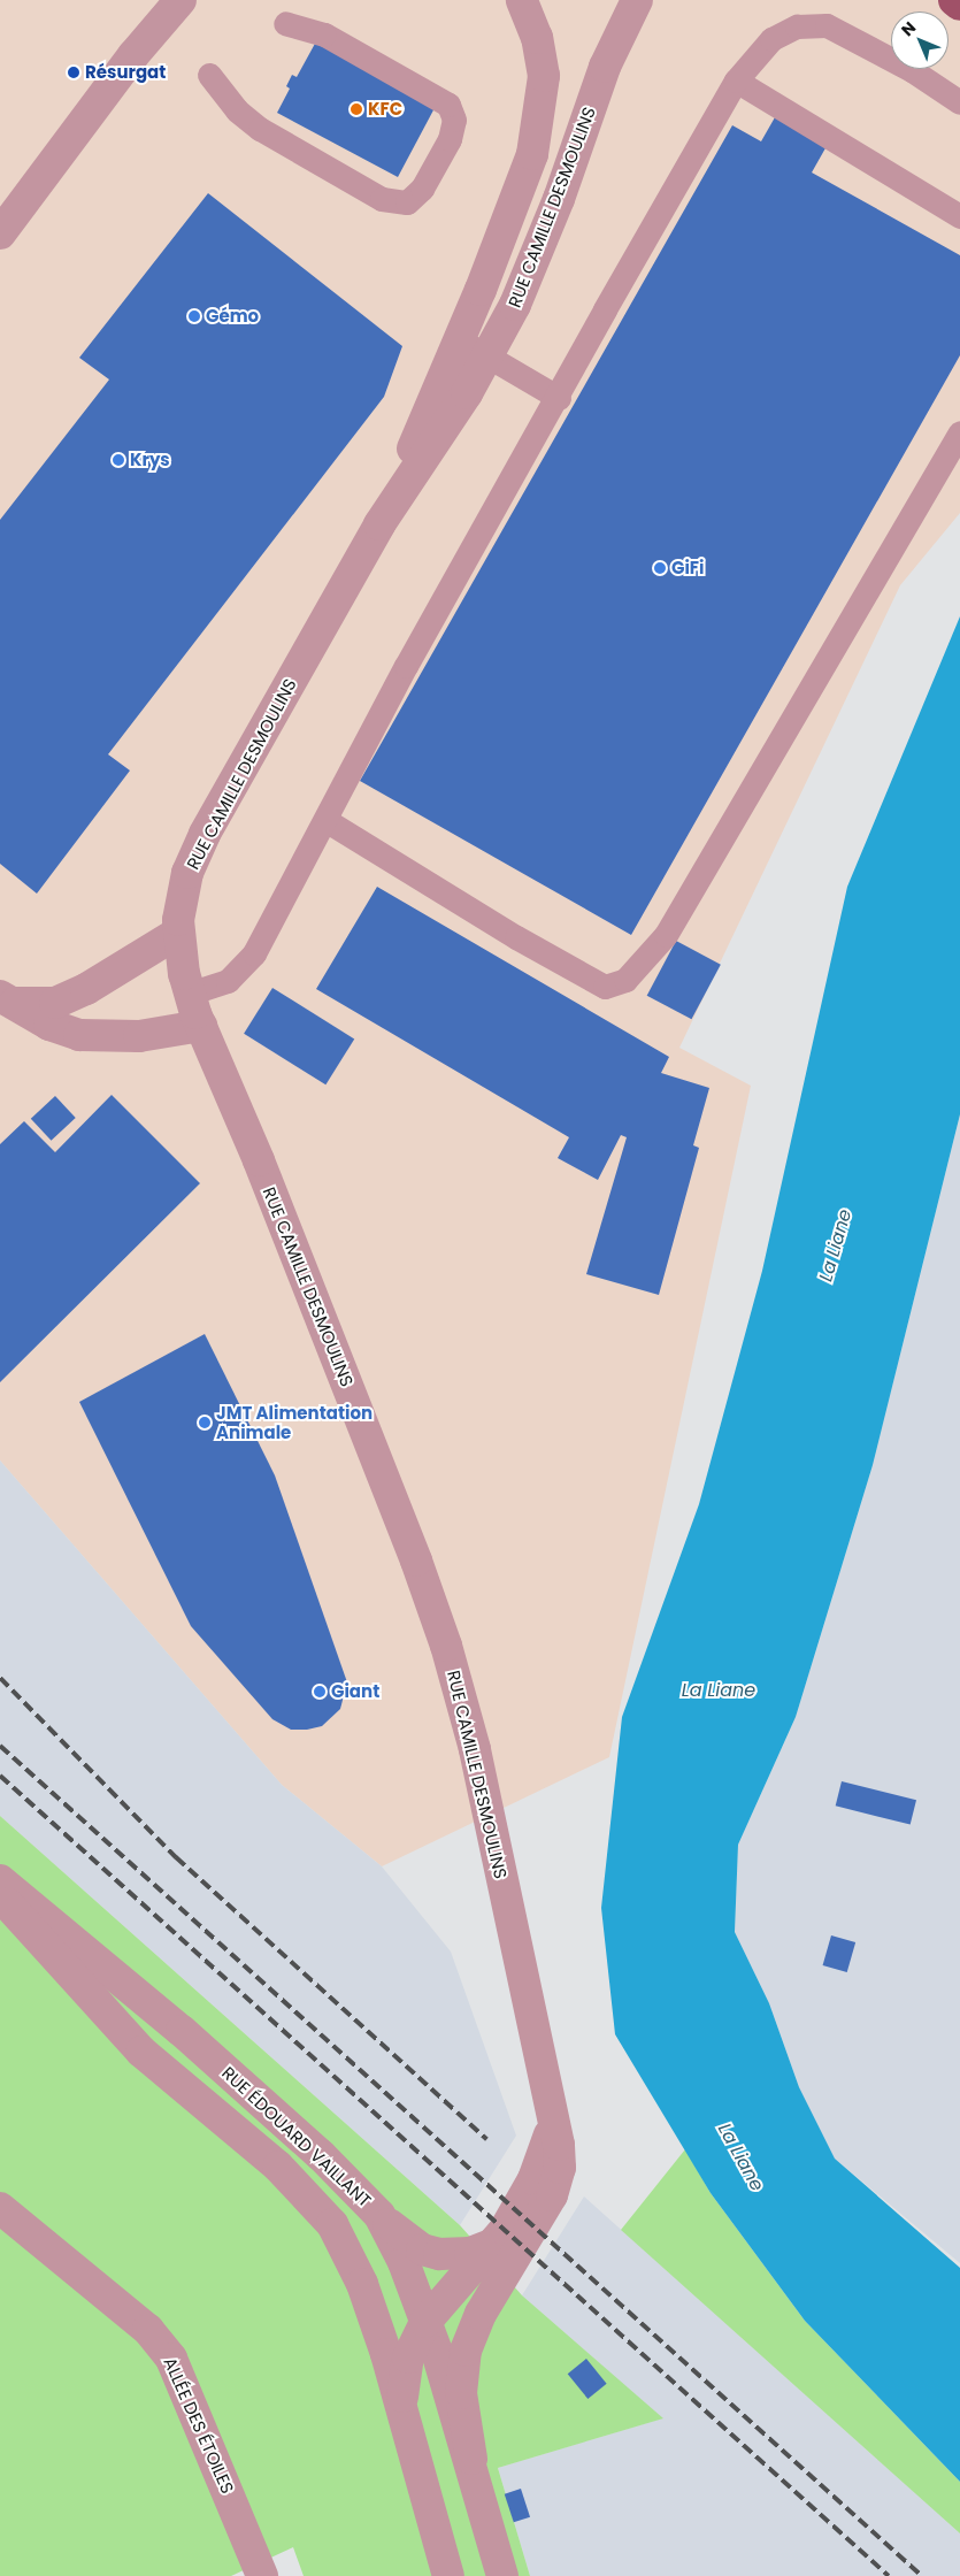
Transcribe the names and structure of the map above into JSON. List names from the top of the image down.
{
  "streets": {
    "street": ["RUE CAMILLE DESMOULINS", "RUE ÉDOUARD VAILLANT", "ALLÉE DES ÉTOILES"]
  },
  "crossings": [
    ["RUE CAMILLE DESMOULINS", "RUE ÉDOUARD VAILLANT"]
  ],
  "water": ["La Liane"],
  "places": [
    "Résurgat",
    "KFC",
    "Gémo",
    "Krys",
    "GiFi",
    "JMT Alimentation Animale",
    "Giant"
  ],
  "north": "top left"
}
